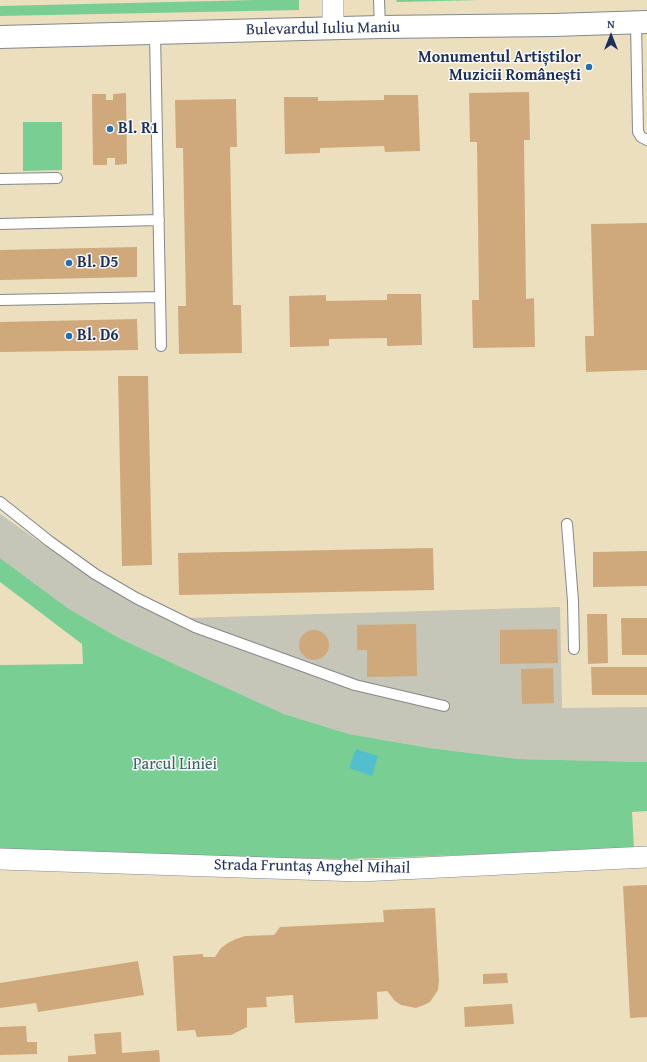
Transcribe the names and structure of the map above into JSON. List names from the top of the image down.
{
  "streets": {
    "main road": ["Bulevardul Iuliu Maniu"],
    "street": ["Strada Fruntaș Anghel Mihail"]
  },
  "parks": ["Parcul Liniei"],
  "places": [
    "Monumentul Artiștilor Muzicii Românești",
    "Bl. R1",
    "Bl. D5",
    "Bl. D6"
  ],
  "north": "top"
}
